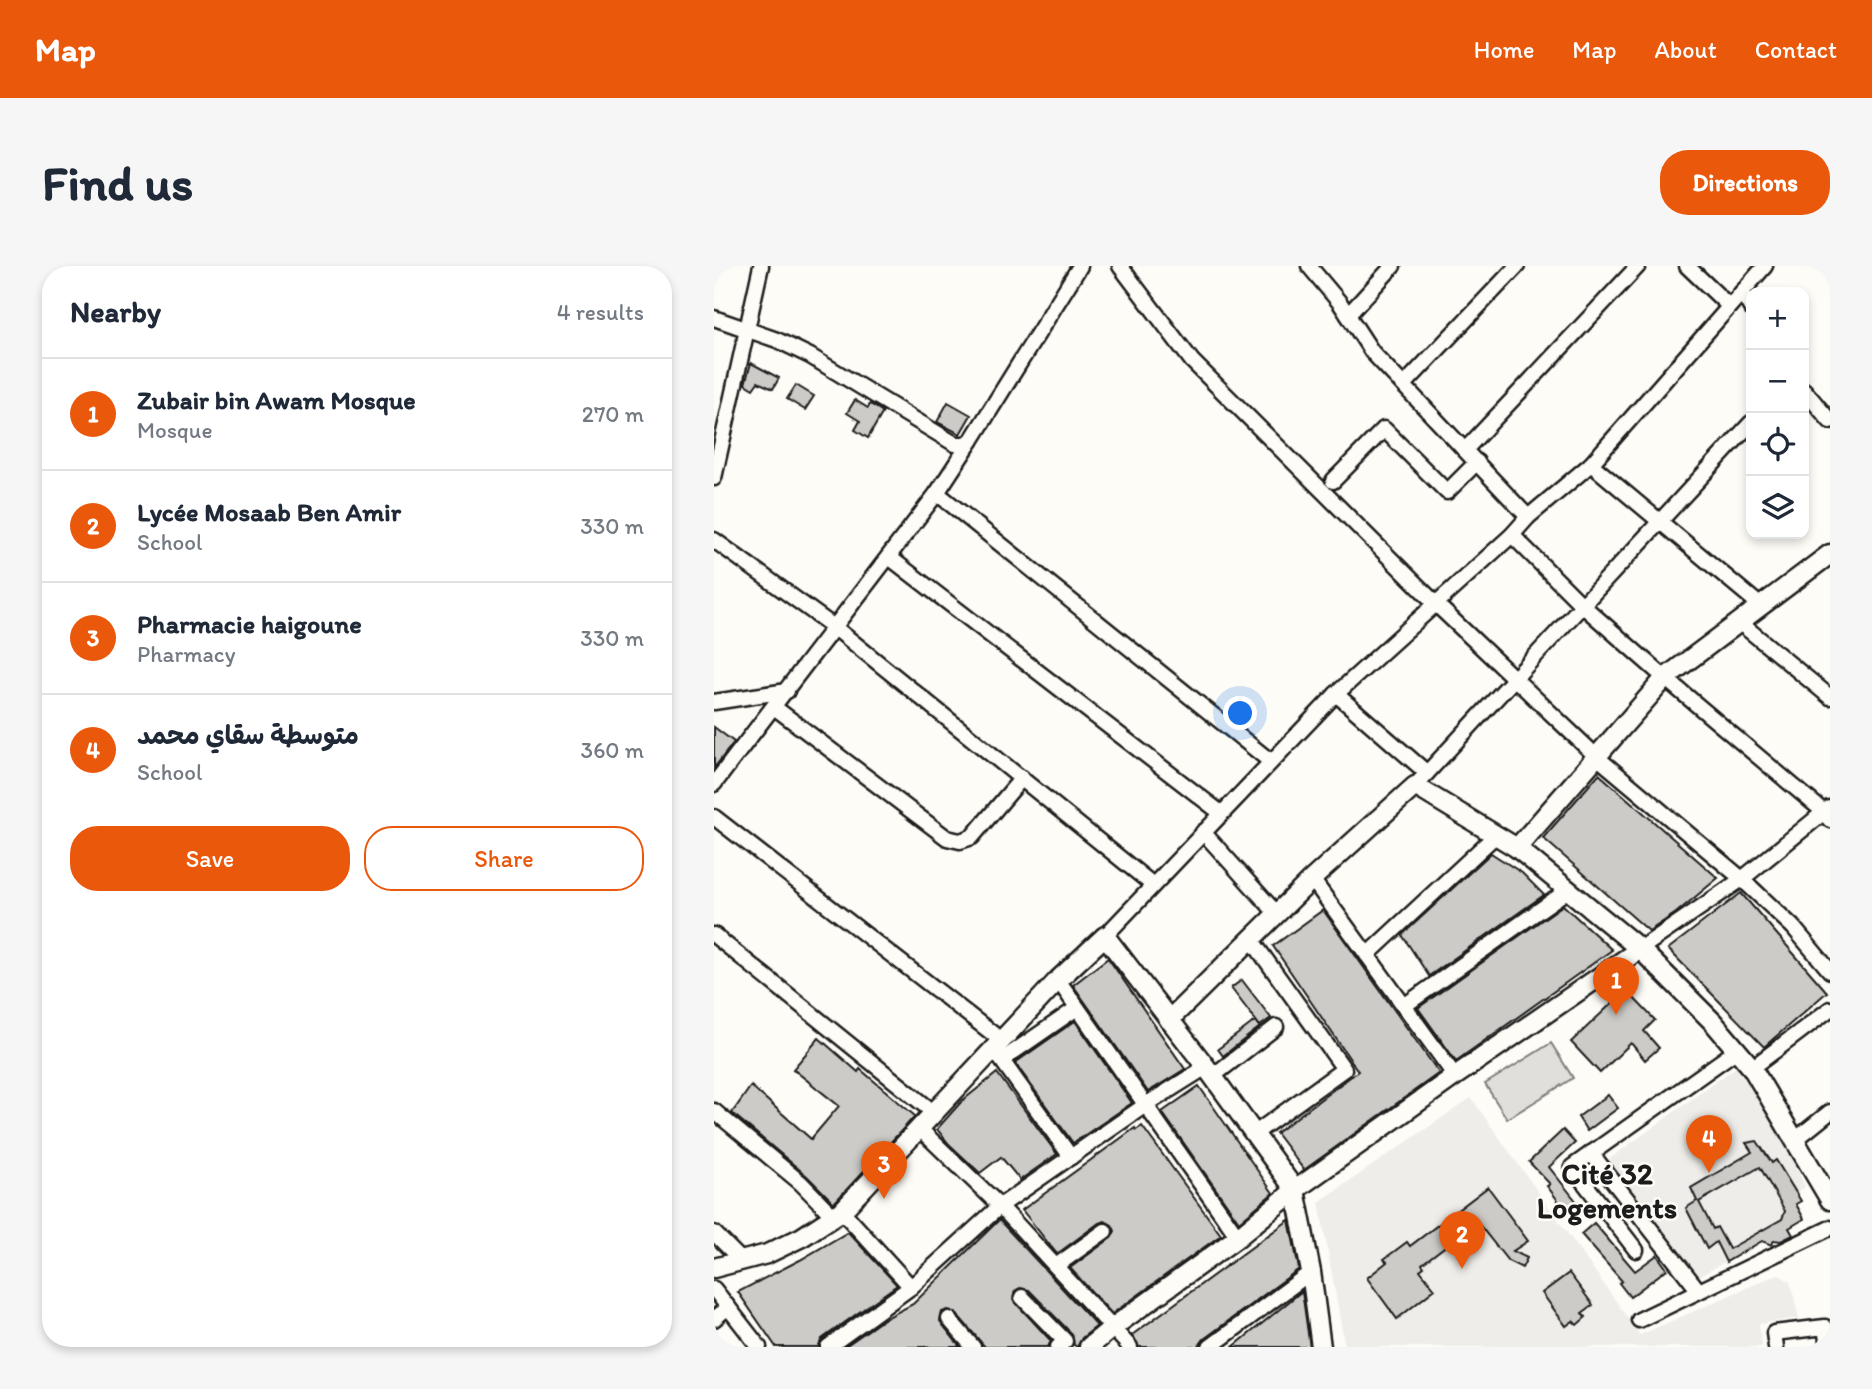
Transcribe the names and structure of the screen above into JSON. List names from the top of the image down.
{
  "districts": ["Cité 32 Logements"],
  "page": {
    "header": "Map",
    "nav": [
      "Home",
      "Map",
      "About",
      "Contact"
    ],
    "buttons": [
      "Directions",
      ["Save", "Share"]
    ],
    "title": "Find us",
    "heading": ["Nearby", "4 results"],
    "map_buttons": ["+", "−"],
    "list": [
      {
        "mark": "1",
        "name": "Zubair bin Awam Mosque",
        "note": "Mosque",
        "value": "270 m"
      },
      {
        "mark": "2",
        "name": "Lycée Mosaab Ben Amir",
        "note": "School",
        "value": "330 m"
      },
      {
        "mark": "3",
        "name": "Pharmacie haigoune",
        "note": "Pharmacy",
        "value": "330 m"
      },
      {
        "mark": "4",
        "name": "متوسطة سقاي محمد",
        "note": "School",
        "value": "360 m"
      }
    ],
    "pins": [
      "1",
      "4",
      "3",
      "2"
    ]
  }
}
